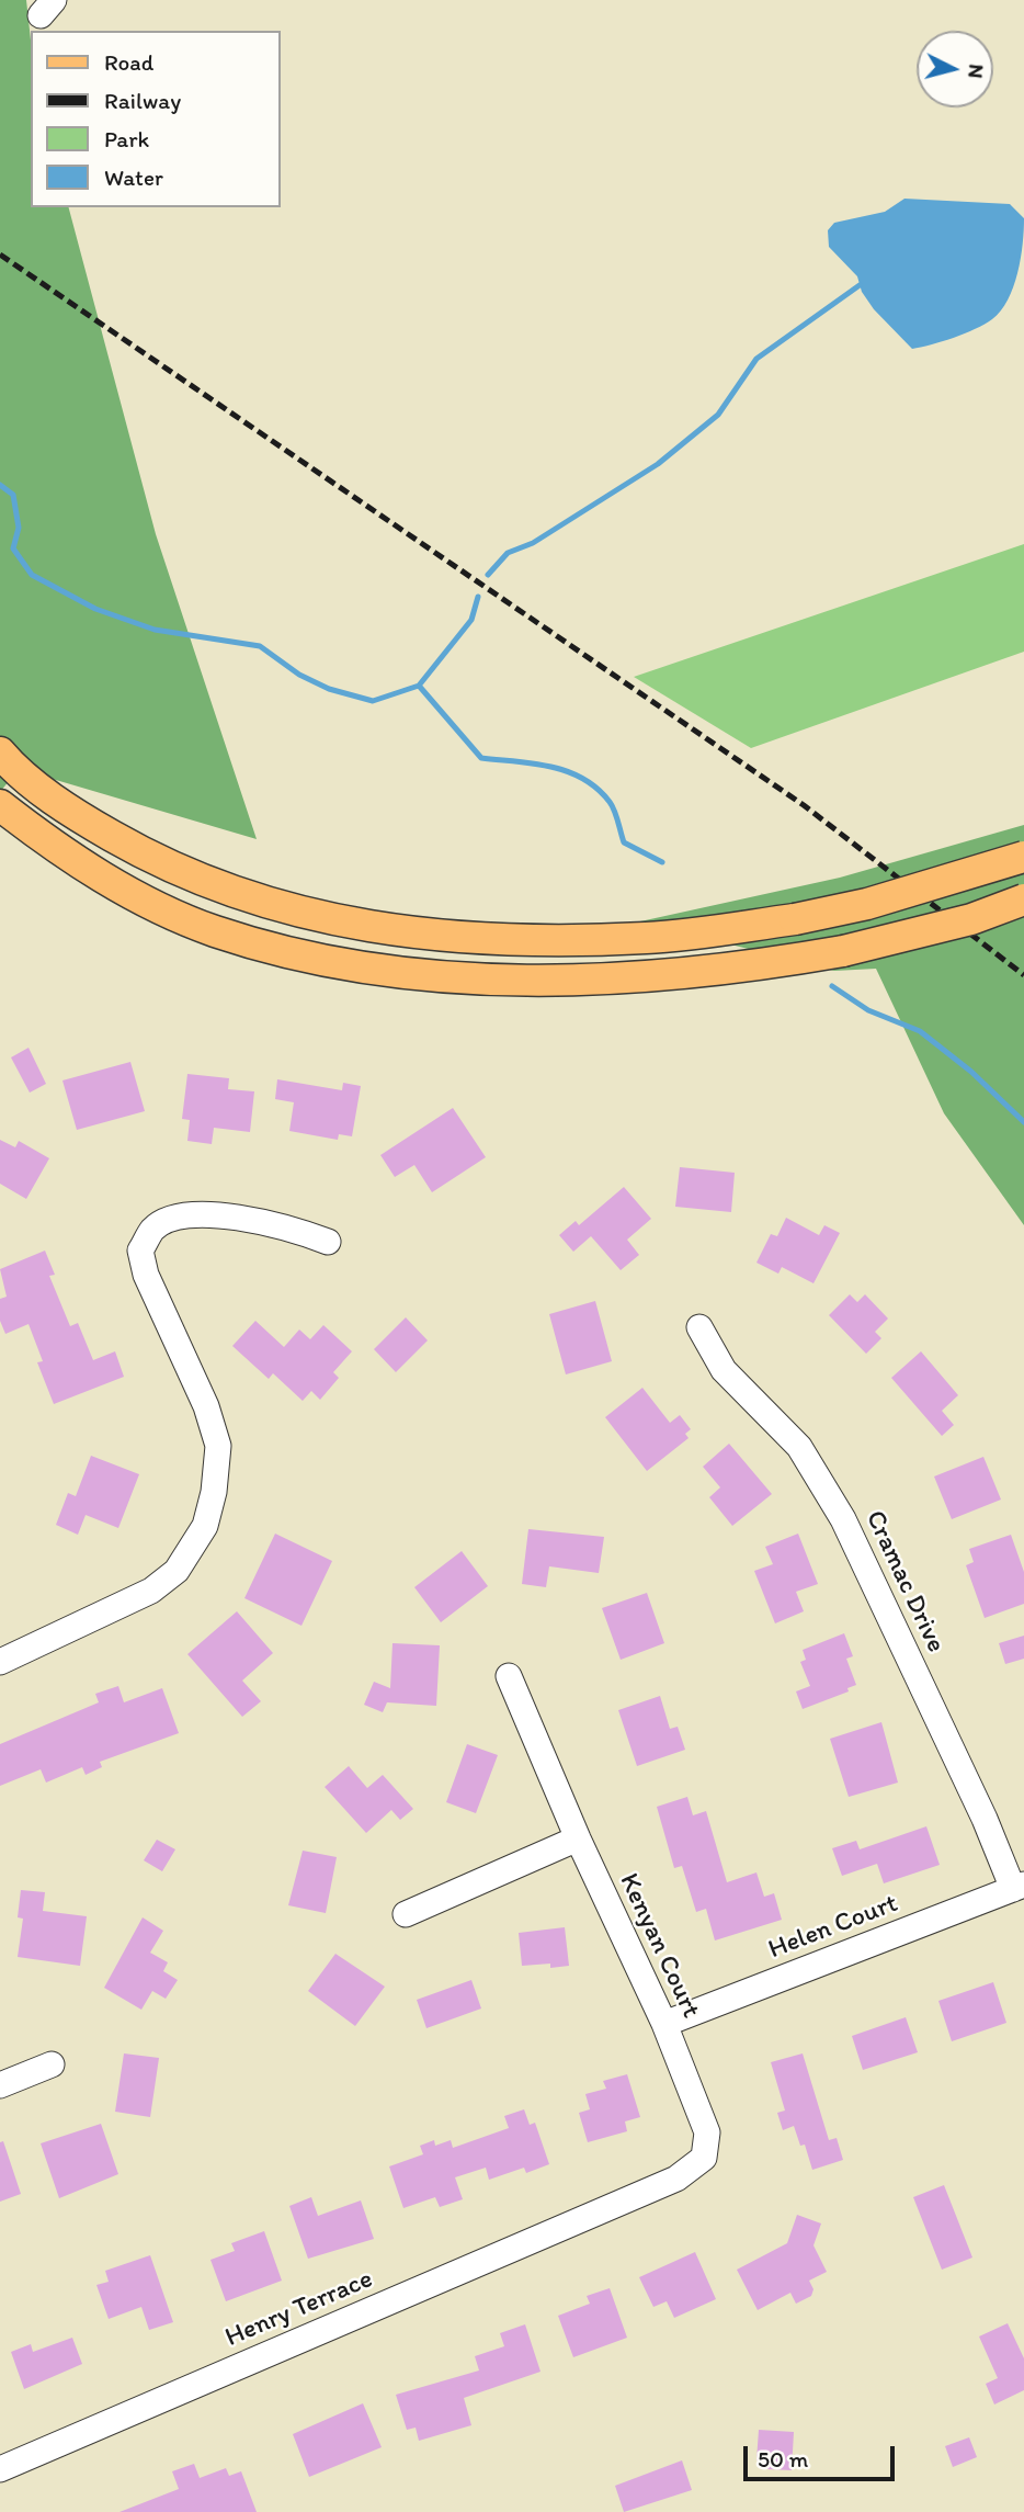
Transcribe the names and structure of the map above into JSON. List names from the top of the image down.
{
  "streets": {
    "street": [
      "Cramac Drive",
      "Helen Court",
      "Kenyan Court",
      "Henry Terrace"
    ]
  },
  "crossings": [
    ["Cramac Drive", "Helen Court"],
    ["Helen Court", "Kenyan Court"],
    ["Kenyan Court", "Henry Terrace"]
  ],
  "legend": [
    "Road",
    "Railway",
    "Park",
    "Water"
  ],
  "scale_bar": "50 m",
  "north": "right"
}
